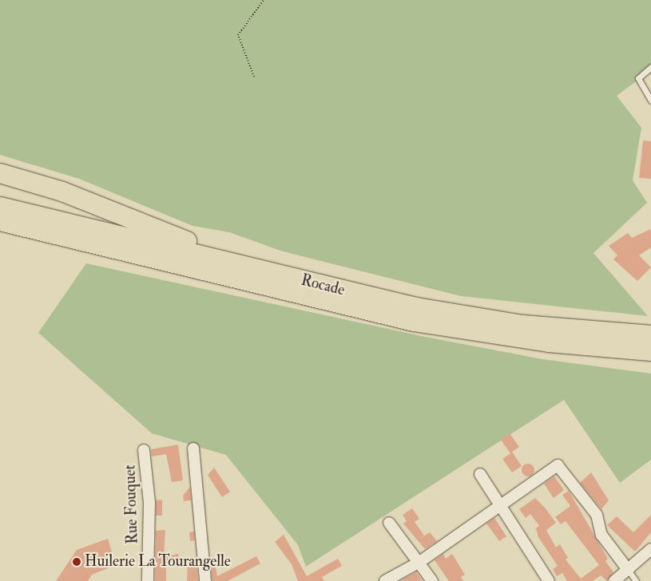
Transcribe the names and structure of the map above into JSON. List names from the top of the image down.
{
  "streets": {
    "highway": ["Rocade"],
    "street": ["Rue Fouquet"]
  },
  "places": ["Huilerie La Tourangelle"]
}
